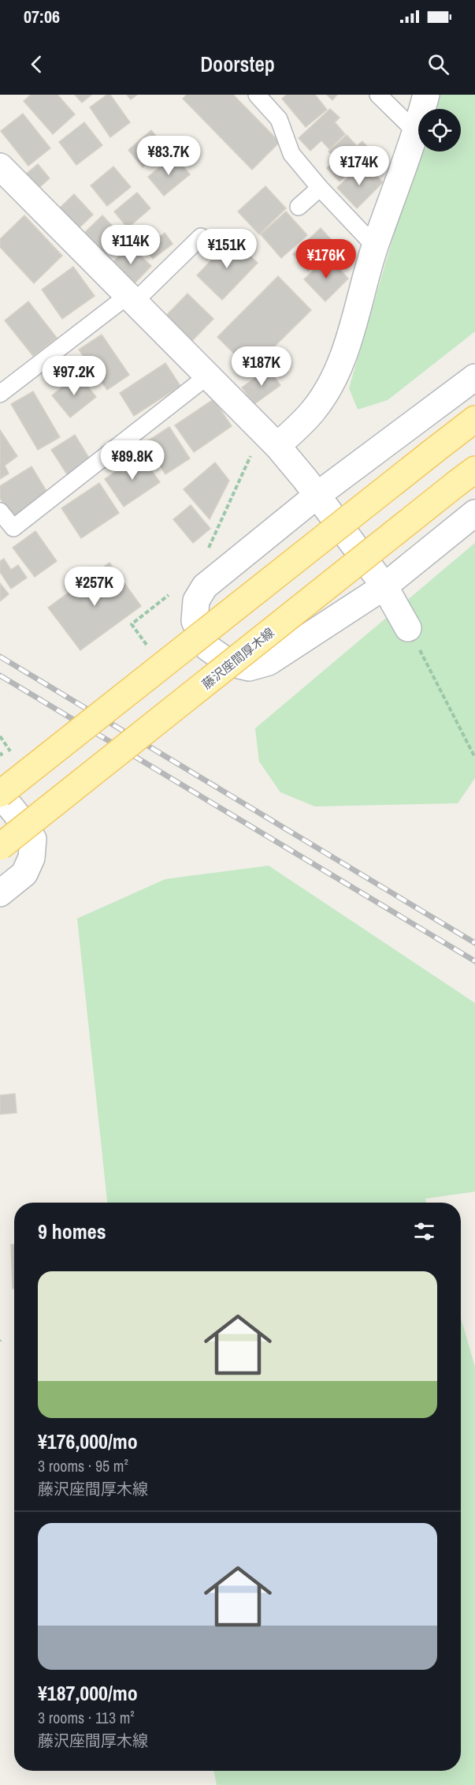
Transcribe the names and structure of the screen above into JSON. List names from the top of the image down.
{
  "streets": {
    "main road": ["藤沢座間厚木線"]
  },
  "page": {
    "status": "07:06",
    "header": "Doorstep",
    "price": [
      "¥83.7K",
      "¥174K",
      "¥114K",
      "¥151K",
      "¥176K",
      "¥187K",
      "¥97.2K",
      "¥89.8K",
      "¥257K"
    ],
    "heading": "9 homes",
    "list": [
      {
        "name": "¥176,000/mo",
        "note": "3 rooms · 95 m² · 藤沢座間厚木線"
      },
      {
        "name": "¥187,000/mo",
        "note": "3 rooms · 113 m² · 藤沢座間厚木線"
      }
    ]
  }
}
